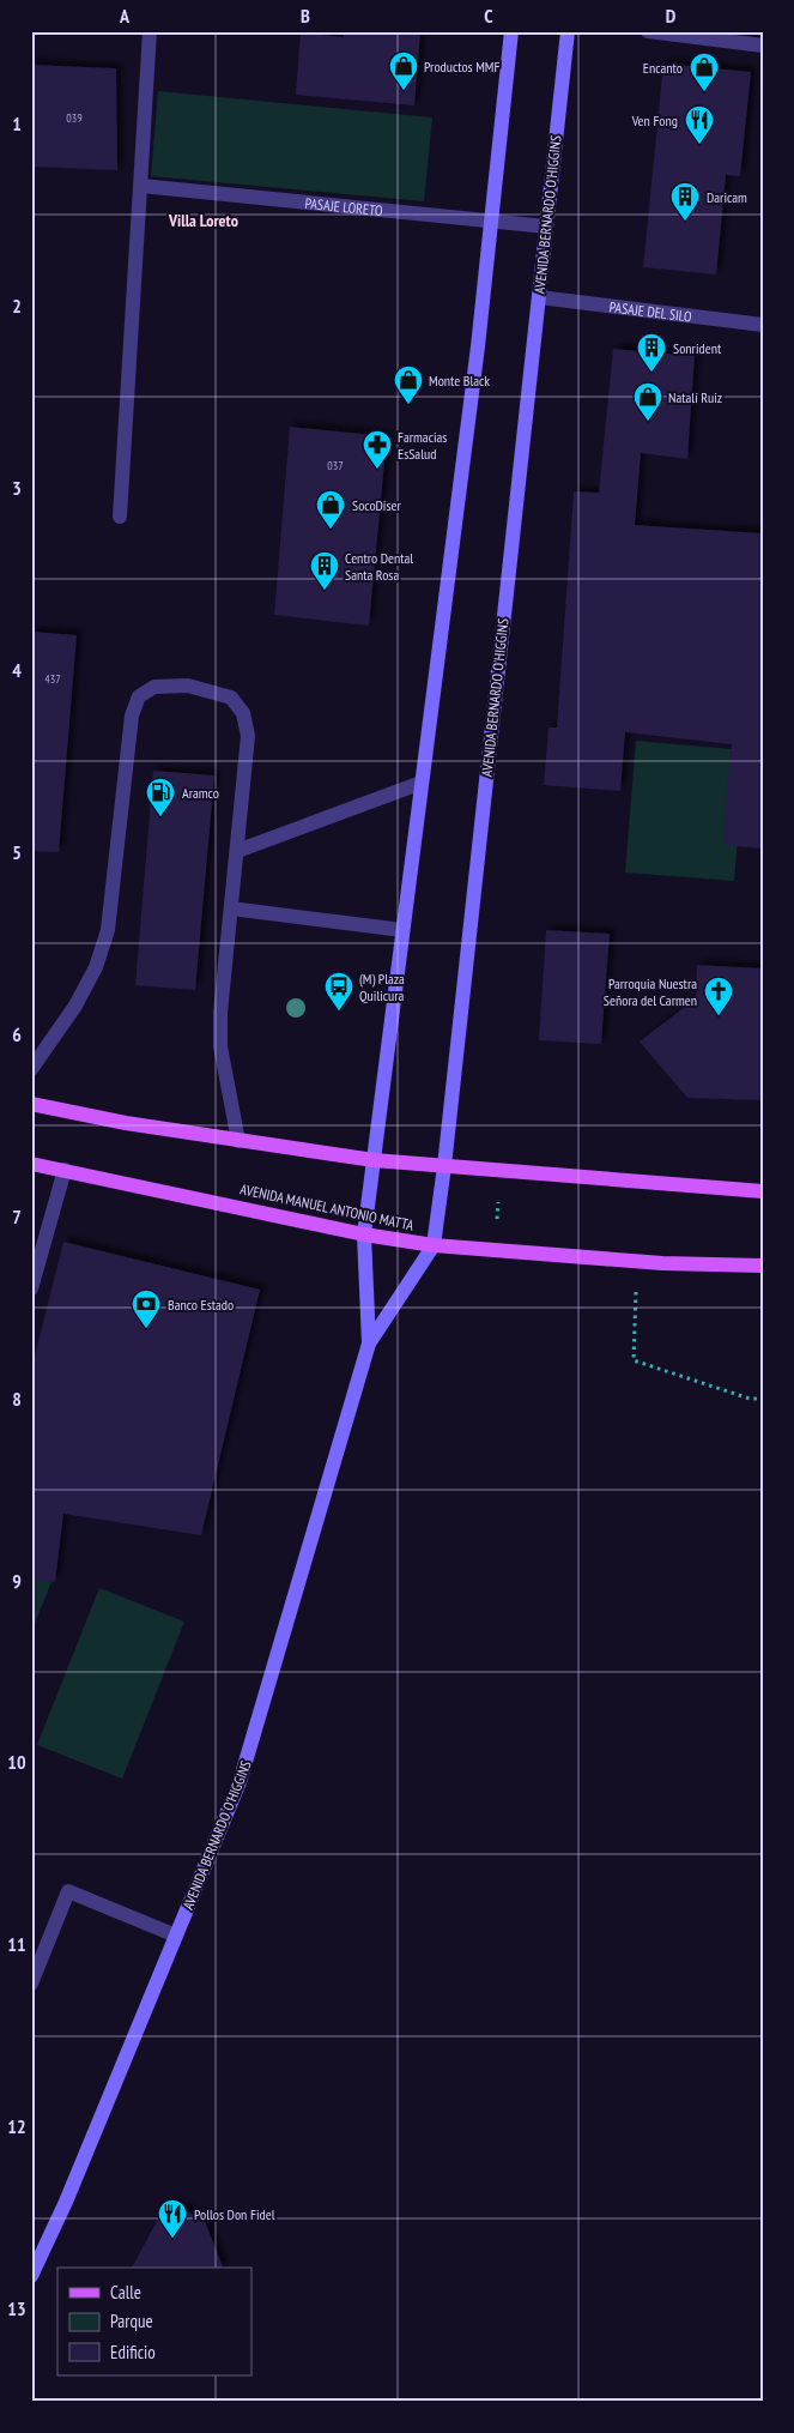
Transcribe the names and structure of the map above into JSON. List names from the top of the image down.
{
  "streets": {
    "main road": ["AVENIDA BERNARDO O'HIGGINS", "AVENIDA MANUEL ANTONIO MATTA"],
    "street": ["PASAJE LORETO", "PASAJE DEL SILO"]
  },
  "crossings": [
    ["PASAJE LORETO", "AVENIDA BERNARDO O'HIGGINS"],
    ["AVENIDA BERNARDO O'HIGGINS", "PASAJE DEL SILO"],
    ["AVENIDA BERNARDO O'HIGGINS", "AVENIDA MANUEL ANTONIO MATTA"]
  ],
  "districts": ["Villa Loreto"],
  "places": {
    "shop": [
      "Productos MMF",
      "Encanto",
      "Monte Black",
      "Natalí Ruiz",
      "SocoDiser"
    ],
    "restaurant": ["Ven Fong", "Pollos Don Fidel"],
    "building": ["Daricam", "Sonrident", "Centro Dental Santa Rosa"],
    "pharmacy": ["Farmacias EsSalud"],
    "fuel station": ["Aramco"],
    "bus stop": ["(M) Plaza Quilicura"],
    "church": ["Parroquia Nuestra Señora del Carmen"],
    "bank": ["Banco Estado"]
  },
  "house_numbers": ["039", "037", "437"],
  "legend": ["Calle", "Parque", "Edificio"],
  "grid": {
    "columns": [
      "A",
      "B",
      "C",
      "D"
    ],
    "rows": [
      "1",
      "2",
      "3",
      "4",
      "5",
      "6",
      "7",
      "8",
      "9",
      "10",
      "11",
      "12",
      "13"
    ]
  }
}
